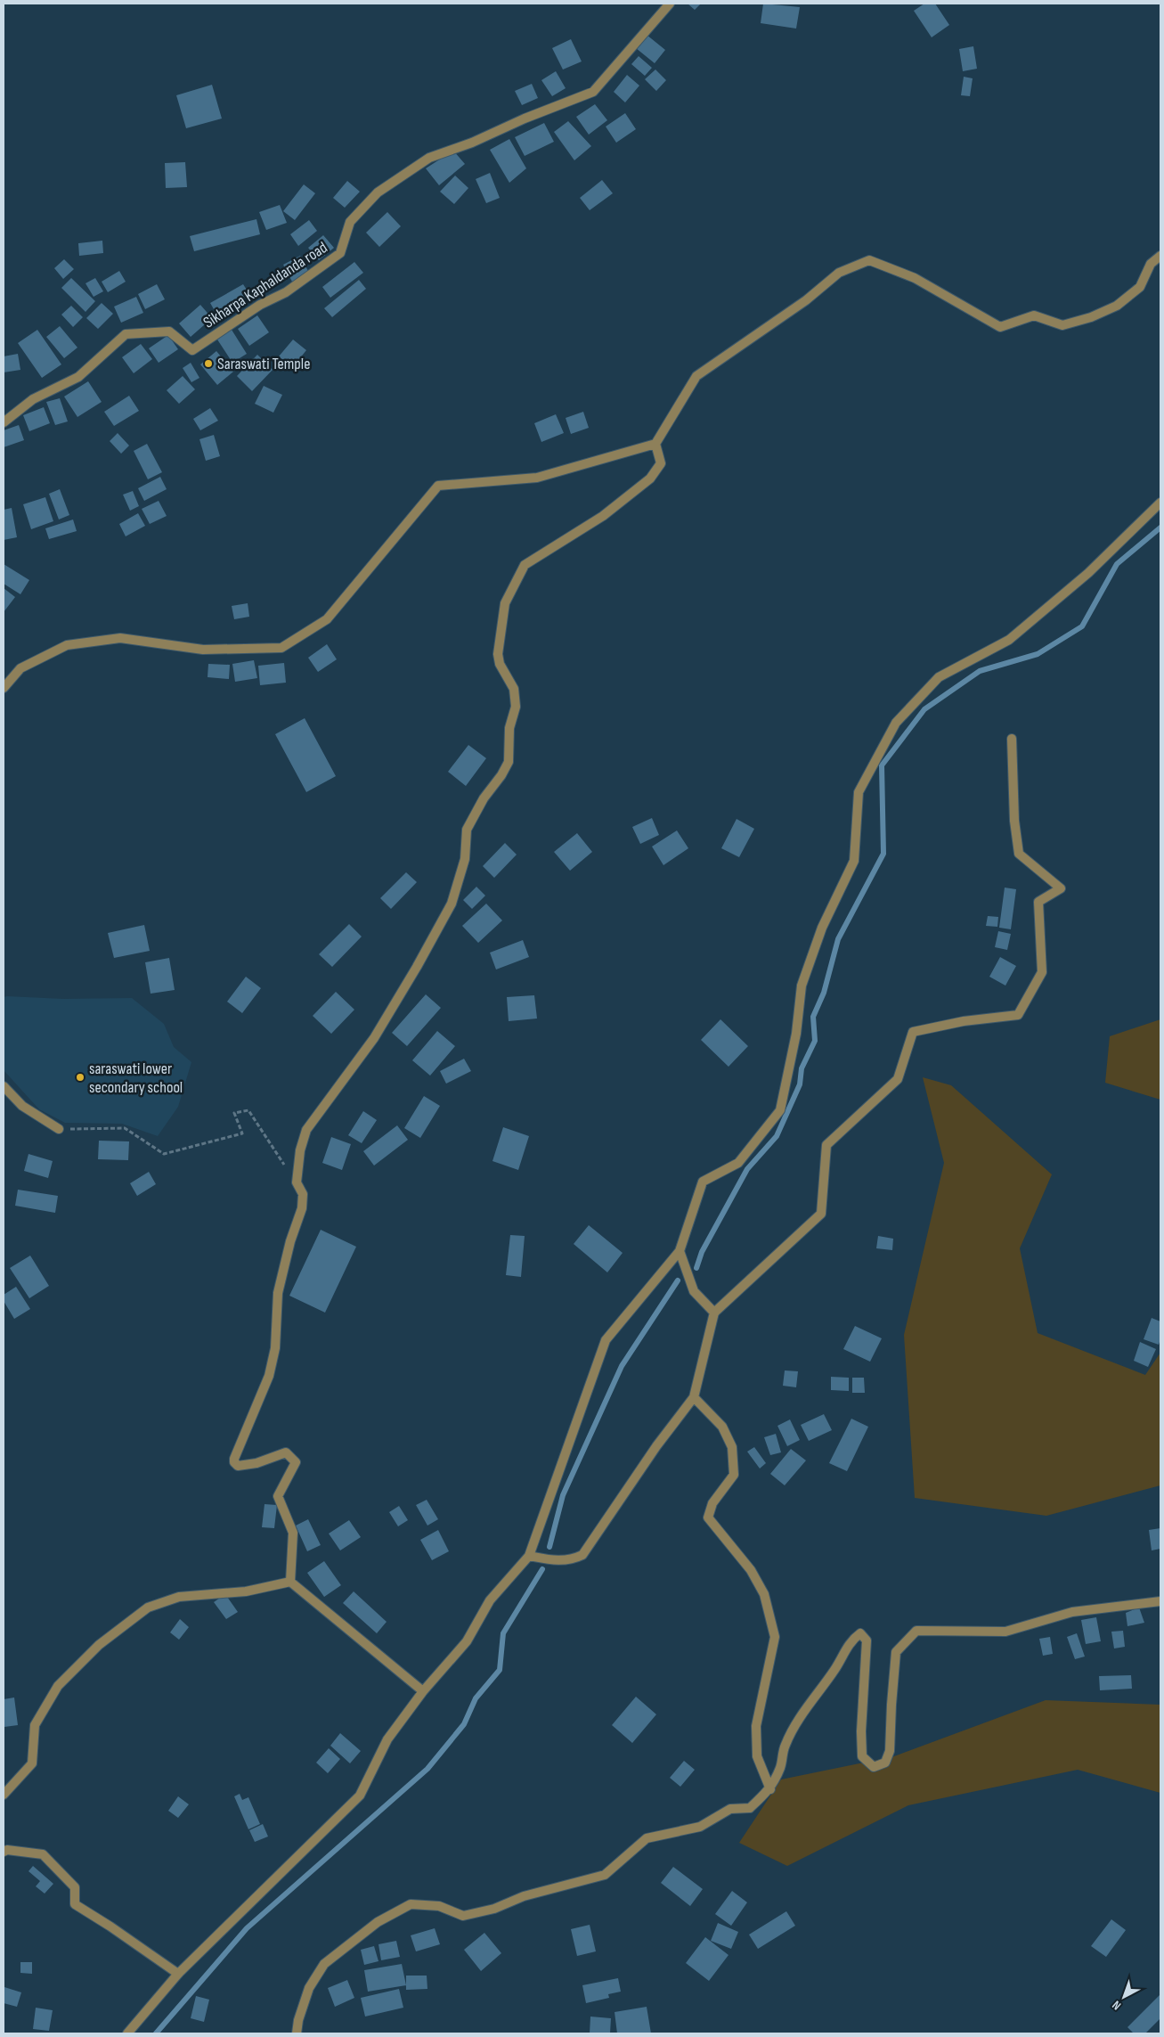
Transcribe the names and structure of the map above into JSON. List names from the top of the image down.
{
  "streets": {
    "street": ["Sikharpa Kaphaldanda road"]
  },
  "places": ["Saraswati Temple", "saraswati lower secondary school"],
  "north": "bottom left"
}
